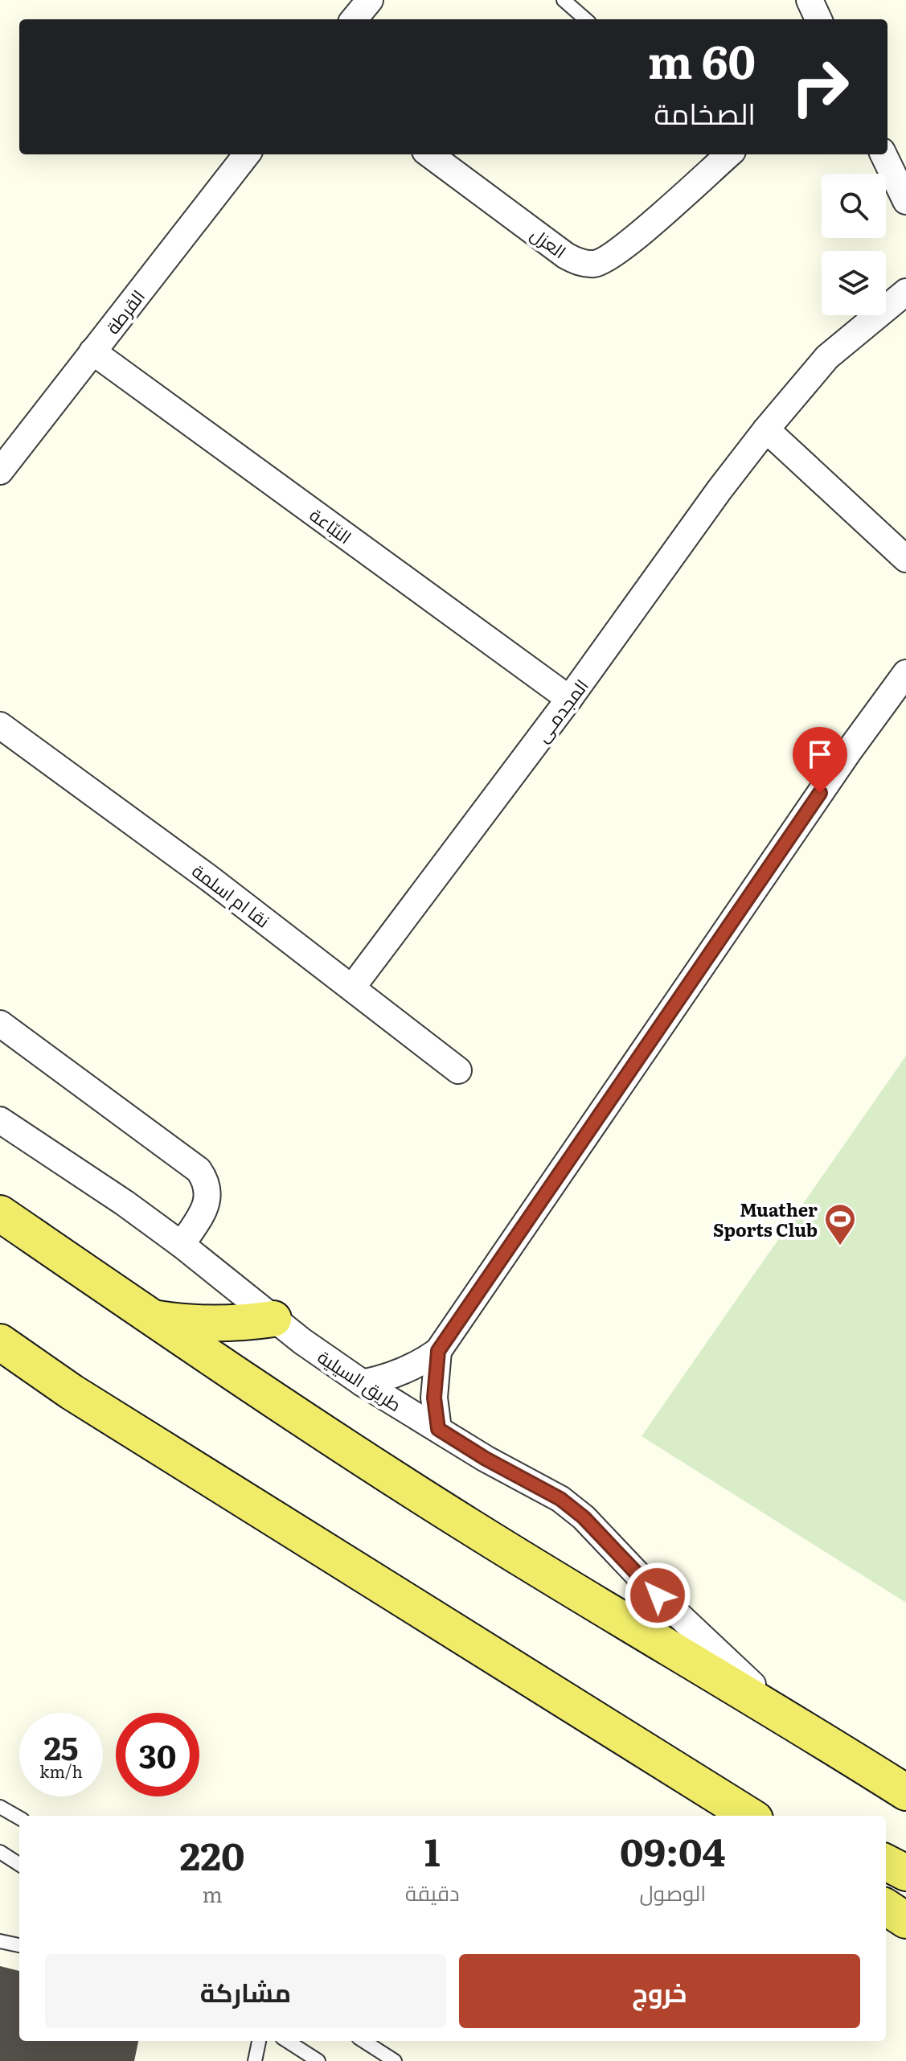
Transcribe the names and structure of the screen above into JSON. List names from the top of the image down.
{
  "streets": {
    "main road": ["طريق السيلية"],
    "street": [
      "العزل",
      "القرطة",
      "النبّاعة",
      "المجدمـى",
      "نقا ام اسلمة"
    ]
  },
  "crossings": [
    ["القرطة", "النبّاعة"],
    ["النبّاعة", "المجدمـى"],
    ["المجدمـى", "نقا ام اسلمة"]
  ],
  "places": {
    "sports": ["Muather Sports Club"]
  },
  "page": {
    "turn": ["60 m", "الصخامة"],
    "speed": "25 km/h",
    "limit": "30",
    "eta": [
      "09:04",
      "الوصول",
      "1",
      "دقيقة",
      "220",
      "m"
    ],
    "buttons": ["خروج", "مشاركة"]
  }
}
